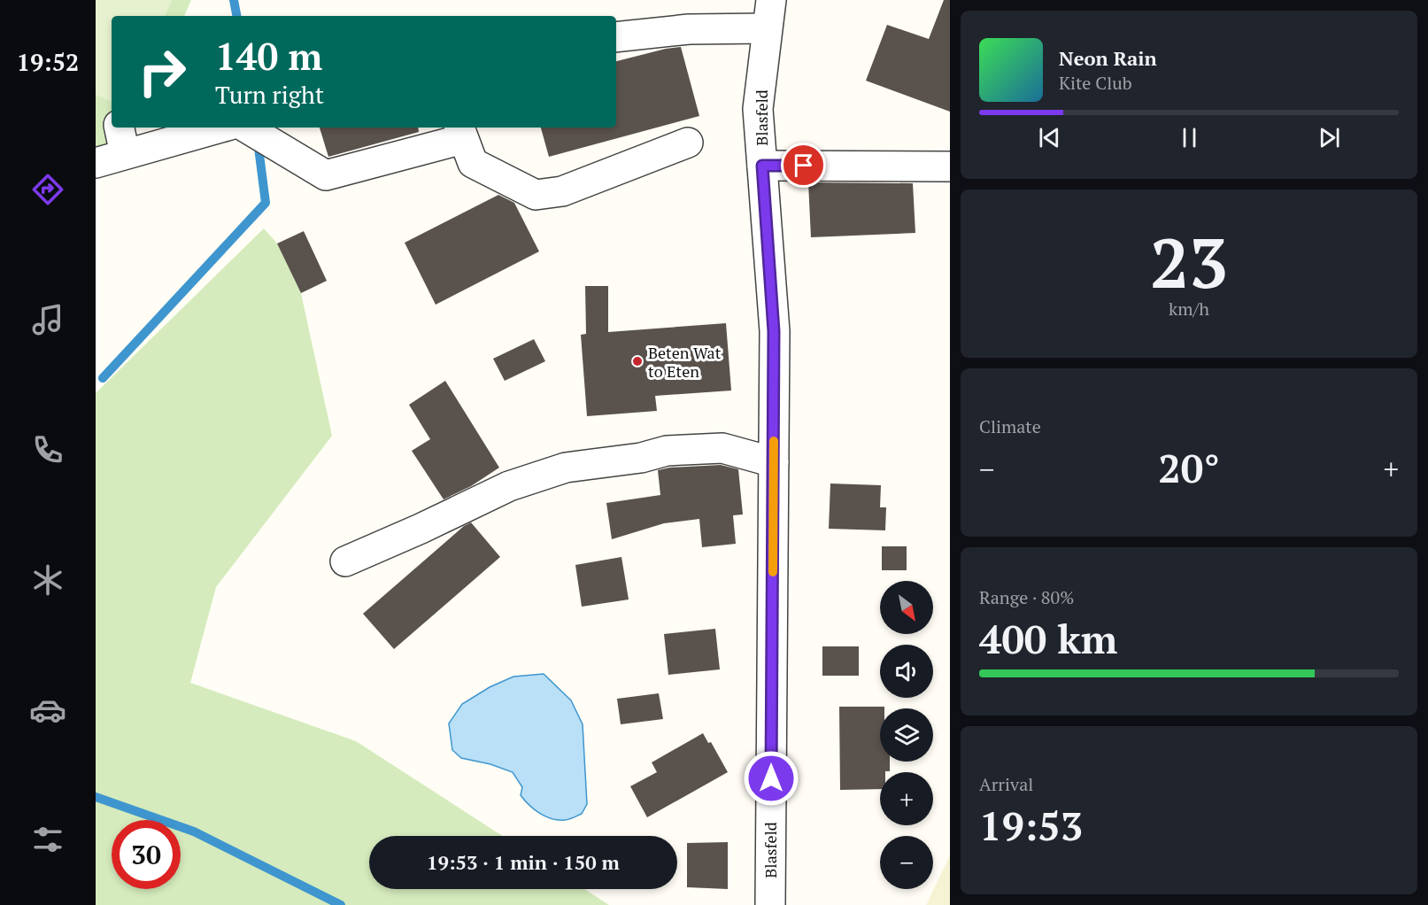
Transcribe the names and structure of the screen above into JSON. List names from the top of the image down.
{
  "streets": {
    "street": ["Blasfeld"]
  },
  "places": ["Beten Wat to Eten"],
  "north": "bottom right",
  "page": {
    "tabs": "19:52",
    "turn": ["140 m", "Turn right"],
    "song": ["Neon Rain", "Kite Club"],
    "tile": [
      ["23", "km/h"],
      "Climate",
      ["Range · 80%", "400 km"],
      ["Arrival", "19:53"]
    ],
    "heat": ["−", "20°", "+"],
    "map_buttons": ["+", "−"],
    "limit": "30",
    "trip": "19:53 · 1 min · 150 m"
  }
}
